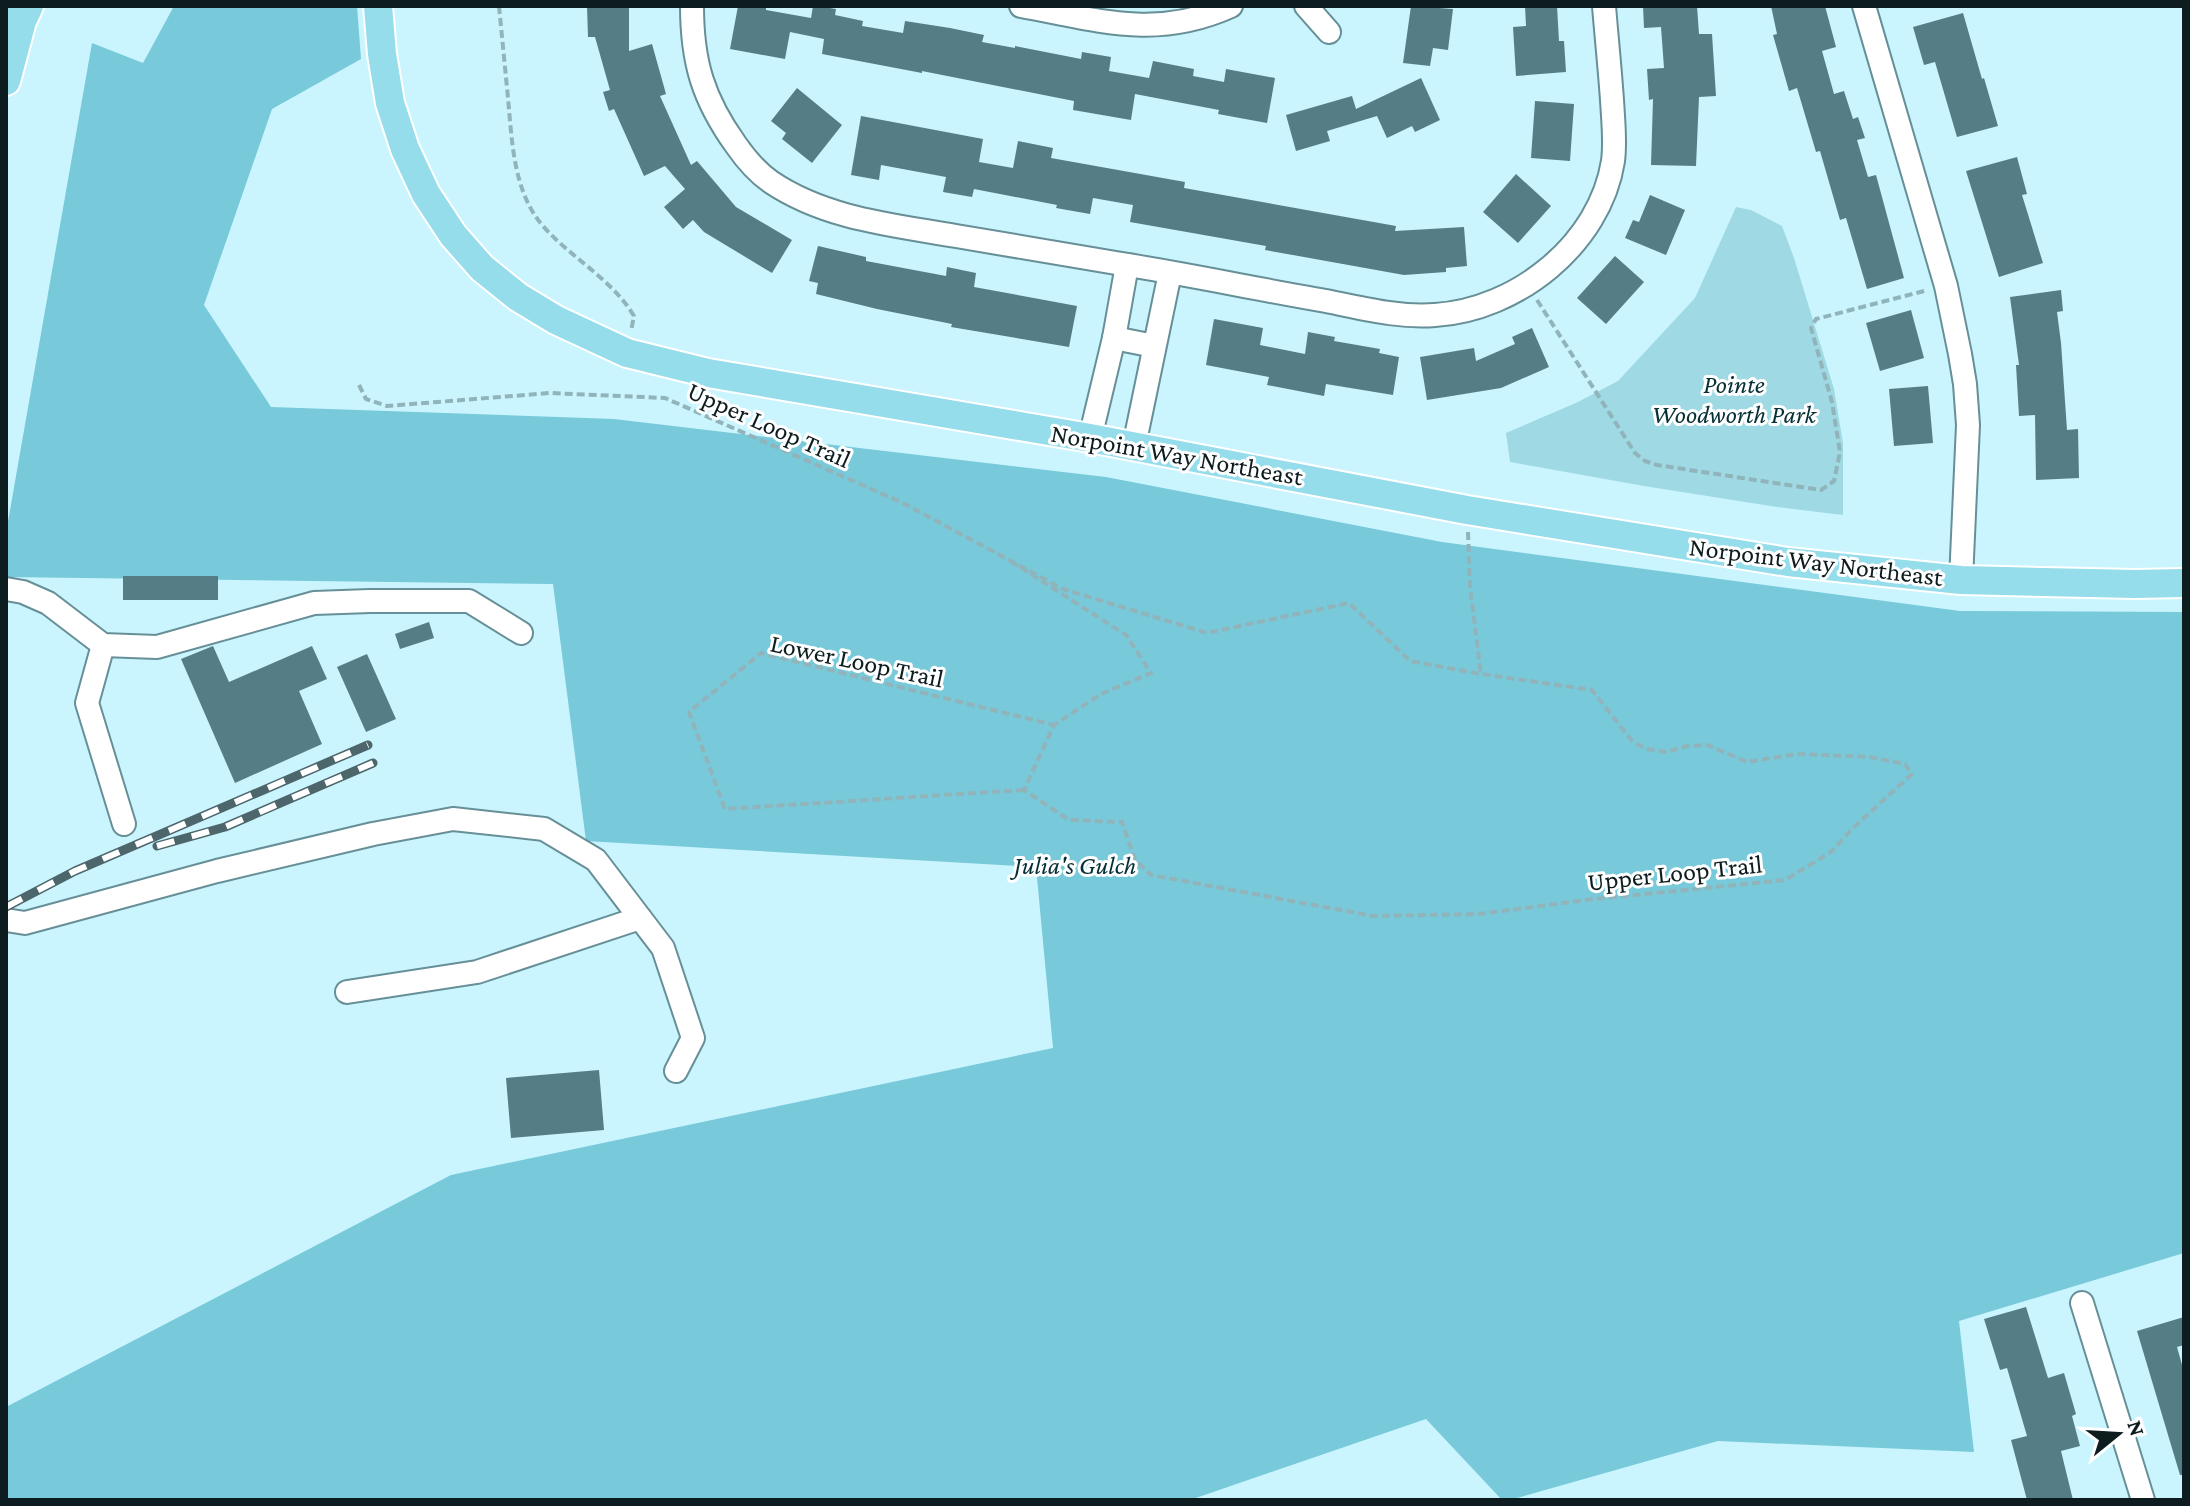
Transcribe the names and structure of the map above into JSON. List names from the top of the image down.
{
  "streets": {
    "main road": ["Norpoint Way Northeast"],
    "path": ["Upper Loop Trail", "Lower Loop Trail"]
  },
  "crossings": [
    ["Upper Loop Trail", "Lower Loop Trail"]
  ],
  "parks": ["Pointe Woodworth Park", "Julia's Gulch"],
  "north": "right"
}
